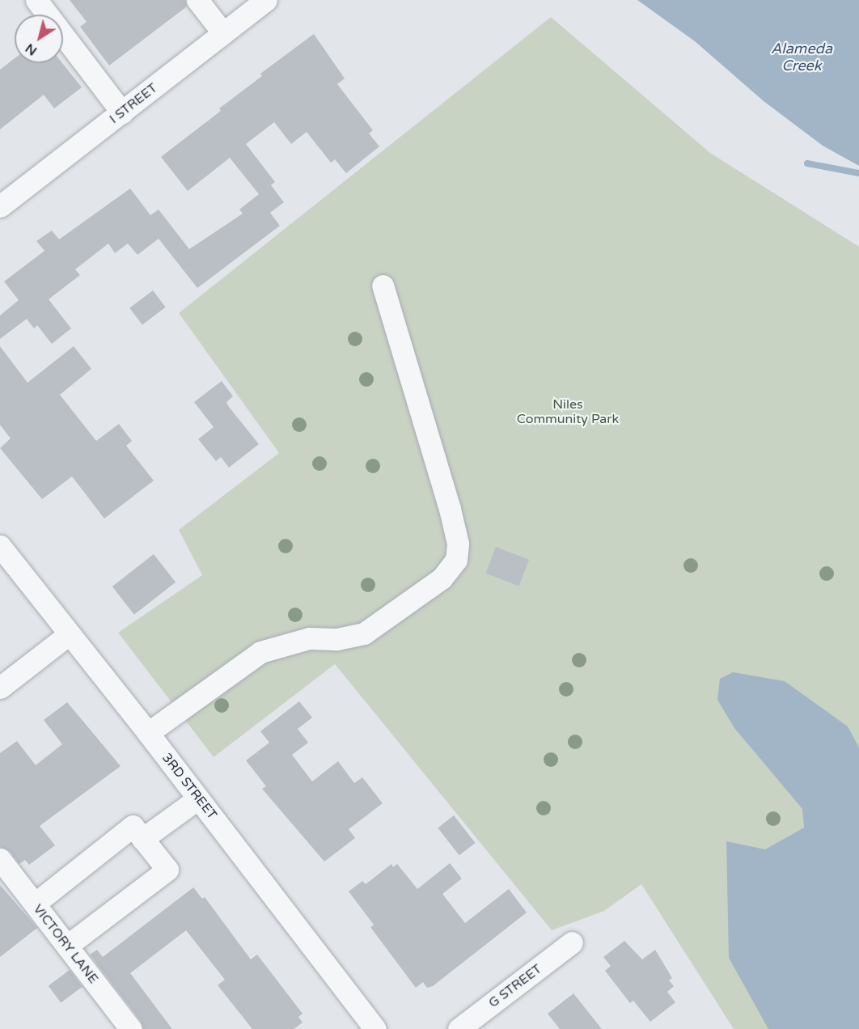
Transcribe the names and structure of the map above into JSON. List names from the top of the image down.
{
  "streets": {
    "street": [
      "I STREET",
      "3RD STREET",
      "VICTORY LANE",
      "G STREET"
    ]
  },
  "water": ["Alameda Creek"],
  "parks": ["Niles Community Park"],
  "north": "bottom left"
}
